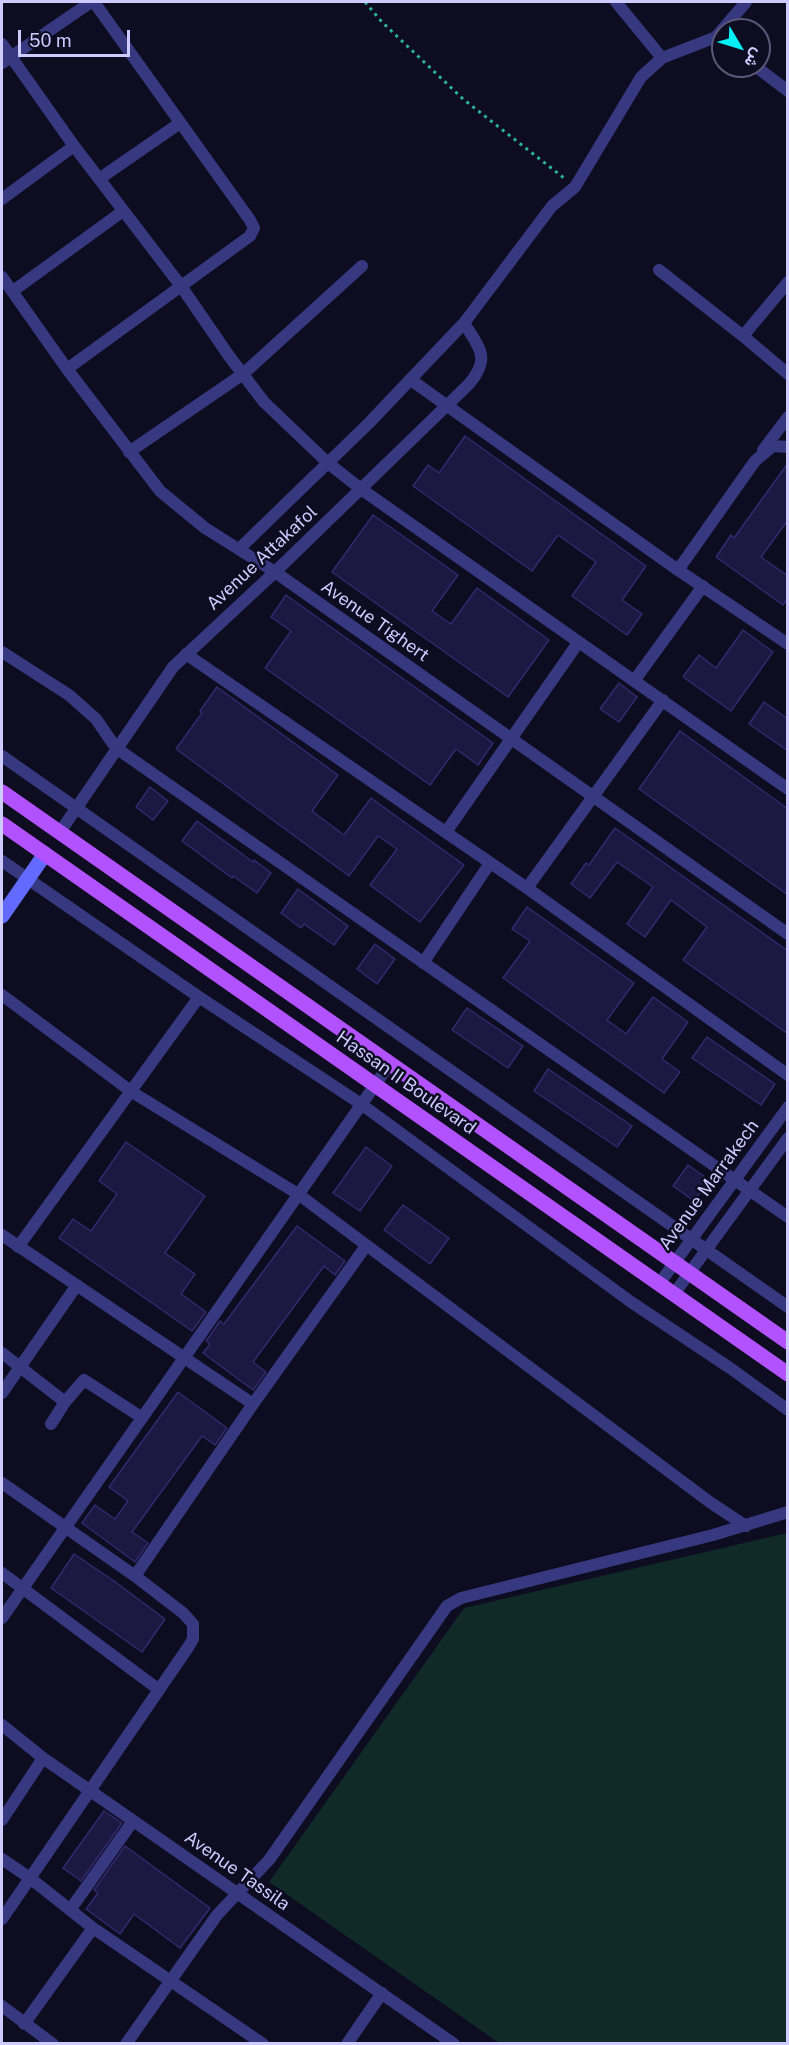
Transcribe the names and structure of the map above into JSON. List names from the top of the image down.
{
  "streets": {
    "main road": ["Hassan II Boulevard"],
    "street": [
      "Avenue Attakafol",
      "Avenue Tighert",
      "Avenue Marrakech",
      "Avenue Tassila"
    ]
  },
  "crossings": [
    ["Avenue Attakafol", "Avenue Tighert"],
    ["Avenue Attakafol", "Hassan II Boulevard"],
    ["Hassan II Boulevard", "Avenue Marrakech"]
  ],
  "scale_bar": "50 m",
  "north": "bottom right"
}
